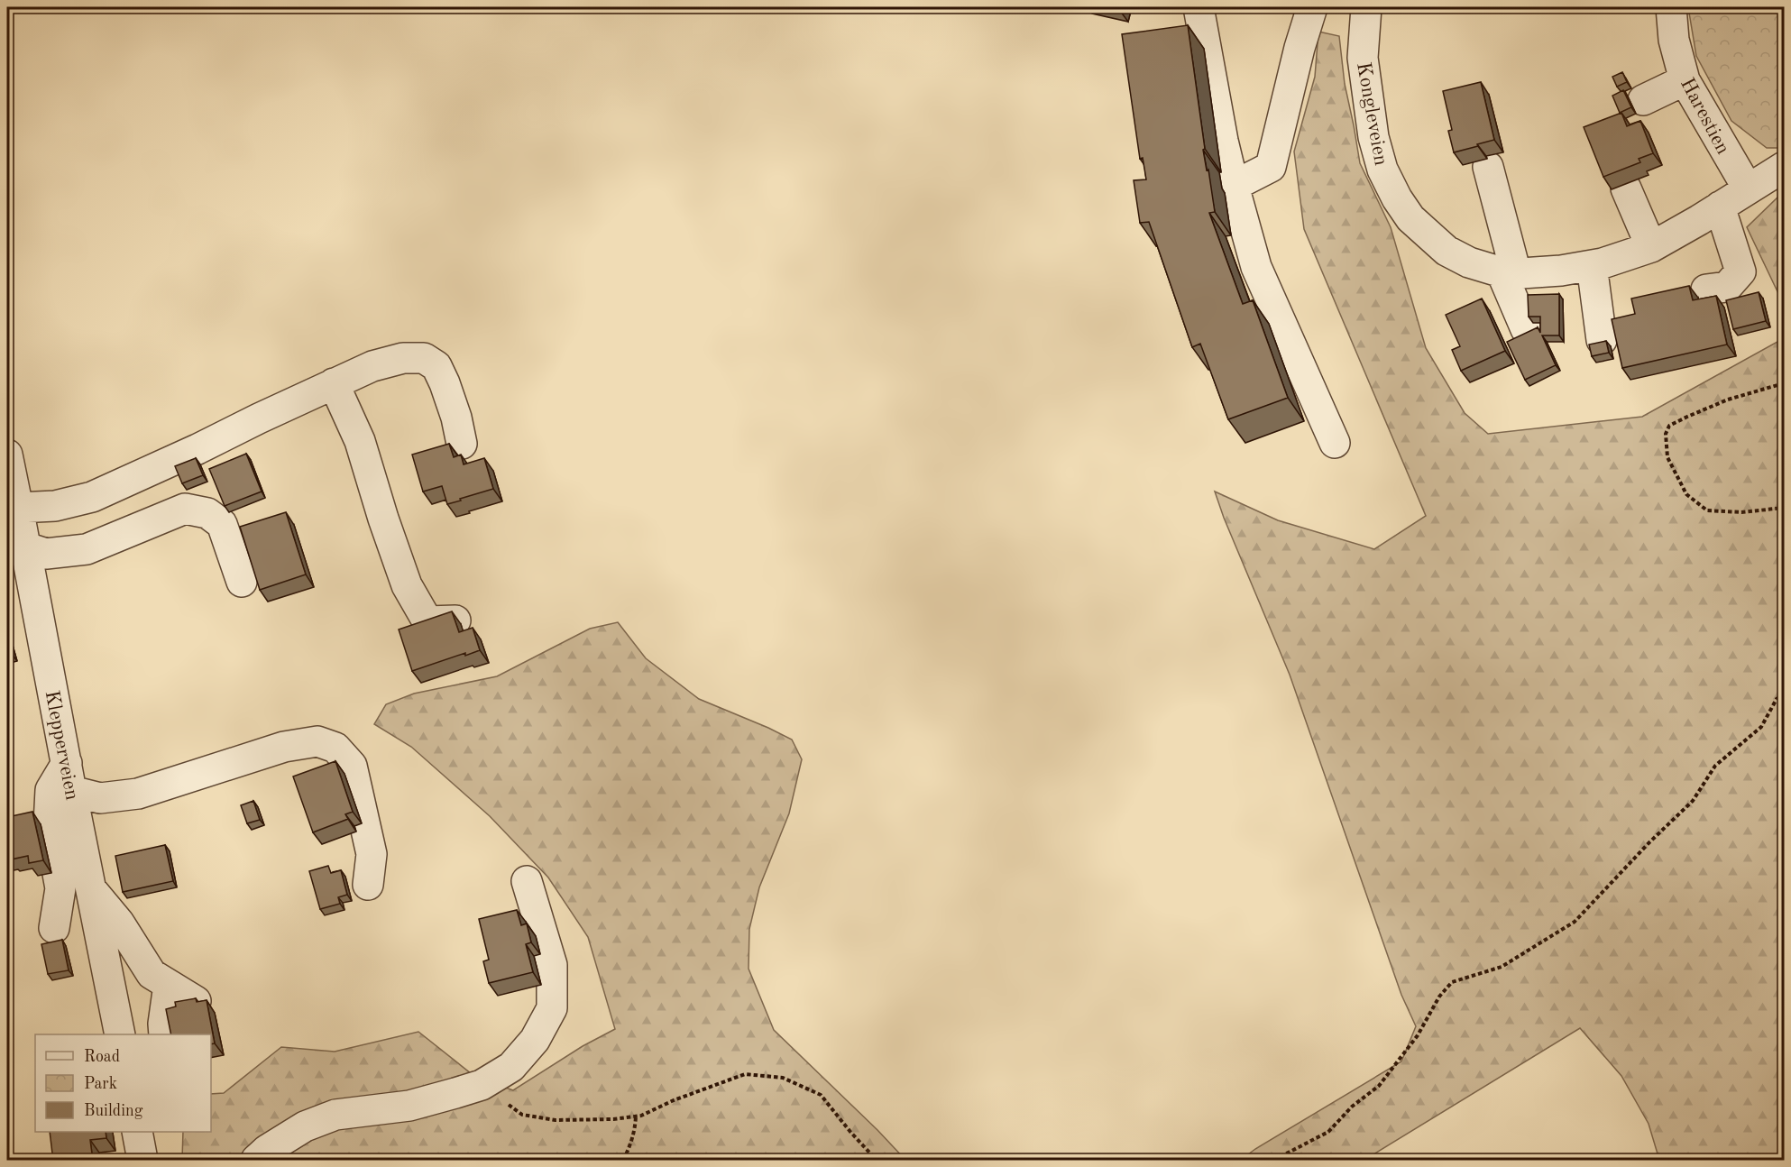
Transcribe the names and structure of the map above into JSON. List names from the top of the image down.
{
  "streets": {
    "street": ["Kongleveien", "Harestien", "Klepperveien"]
  },
  "crossings": [
    ["Kongleveien", "Harestien"]
  ],
  "legend": ["Road", "Park", "Building"]
}
